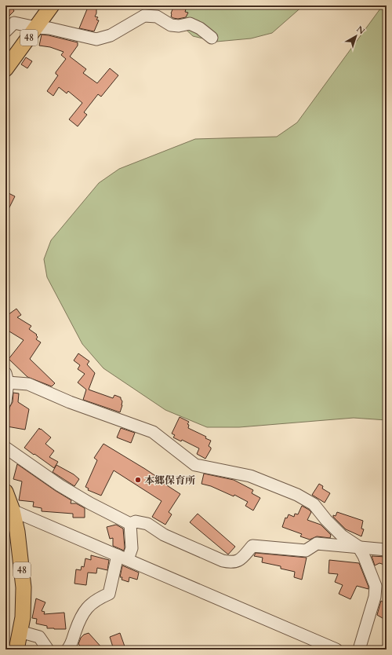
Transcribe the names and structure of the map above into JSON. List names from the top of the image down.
{
  "streets": {
    "main road": ["48"]
  },
  "places": ["本郷保育所"],
  "north": "top right"
}
